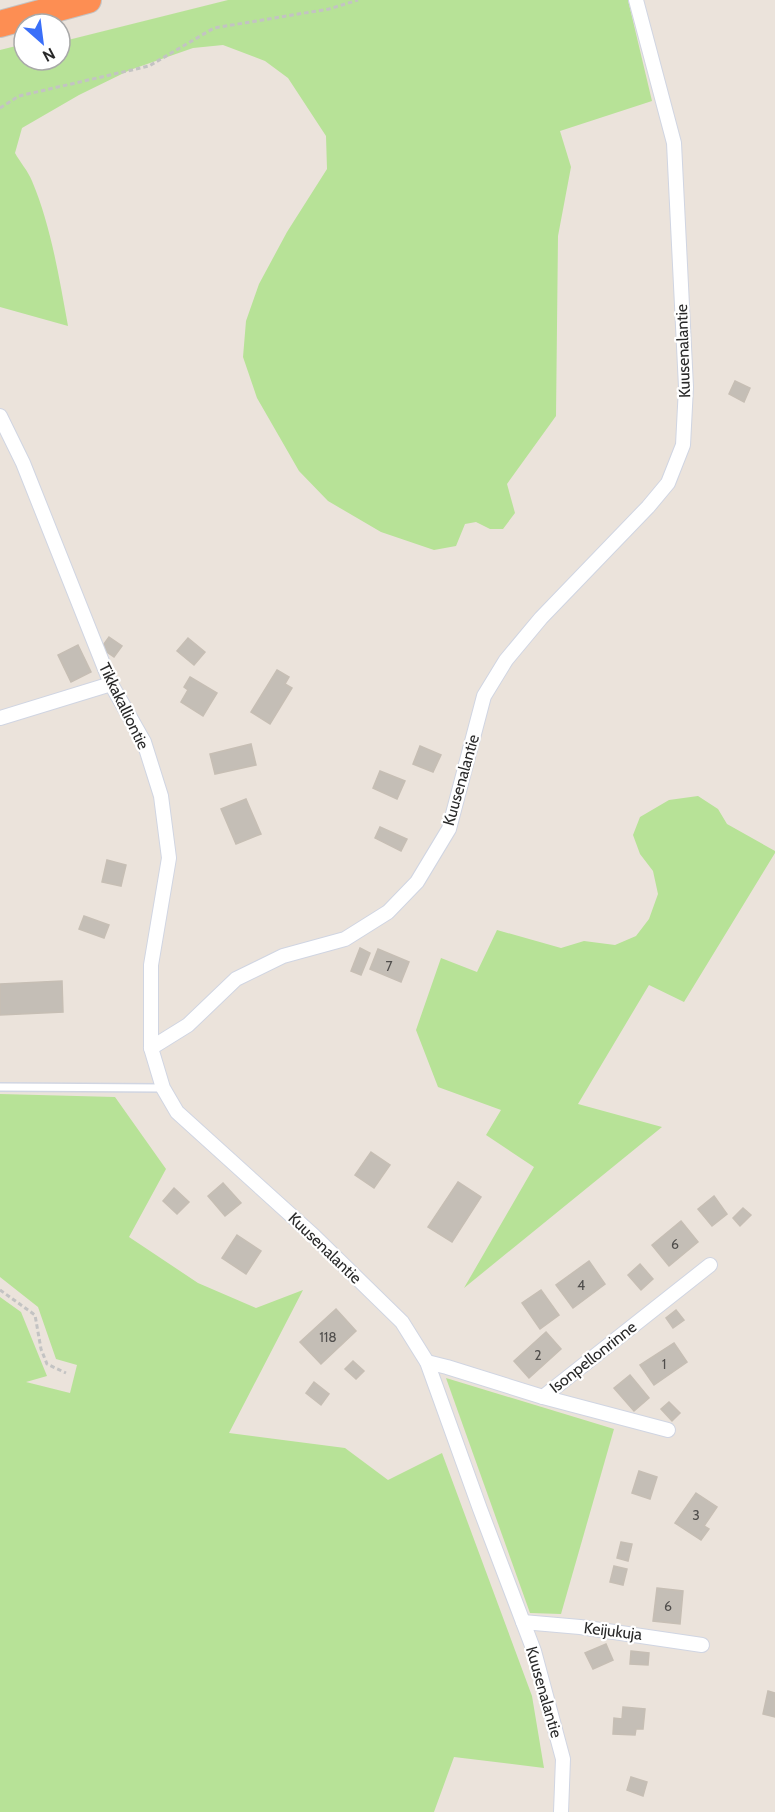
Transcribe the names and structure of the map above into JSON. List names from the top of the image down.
{
  "streets": {
    "street": [
      "Kuusenalantie",
      "Tikkakalliontie",
      "Isonpellonrinne",
      "Keijukuja"
    ]
  },
  "crossings": [
    ["Kuusenalantie", "Tikkakalliontie"],
    ["Kuusenalantie", "Isonpellonrinne"],
    ["Kuusenalantie", "Keijukuja"]
  ],
  "house_numbers": [
    "7",
    "6",
    "4",
    "118",
    "2",
    "1",
    "3",
    "6"
  ],
  "north": "bottom right"
}
